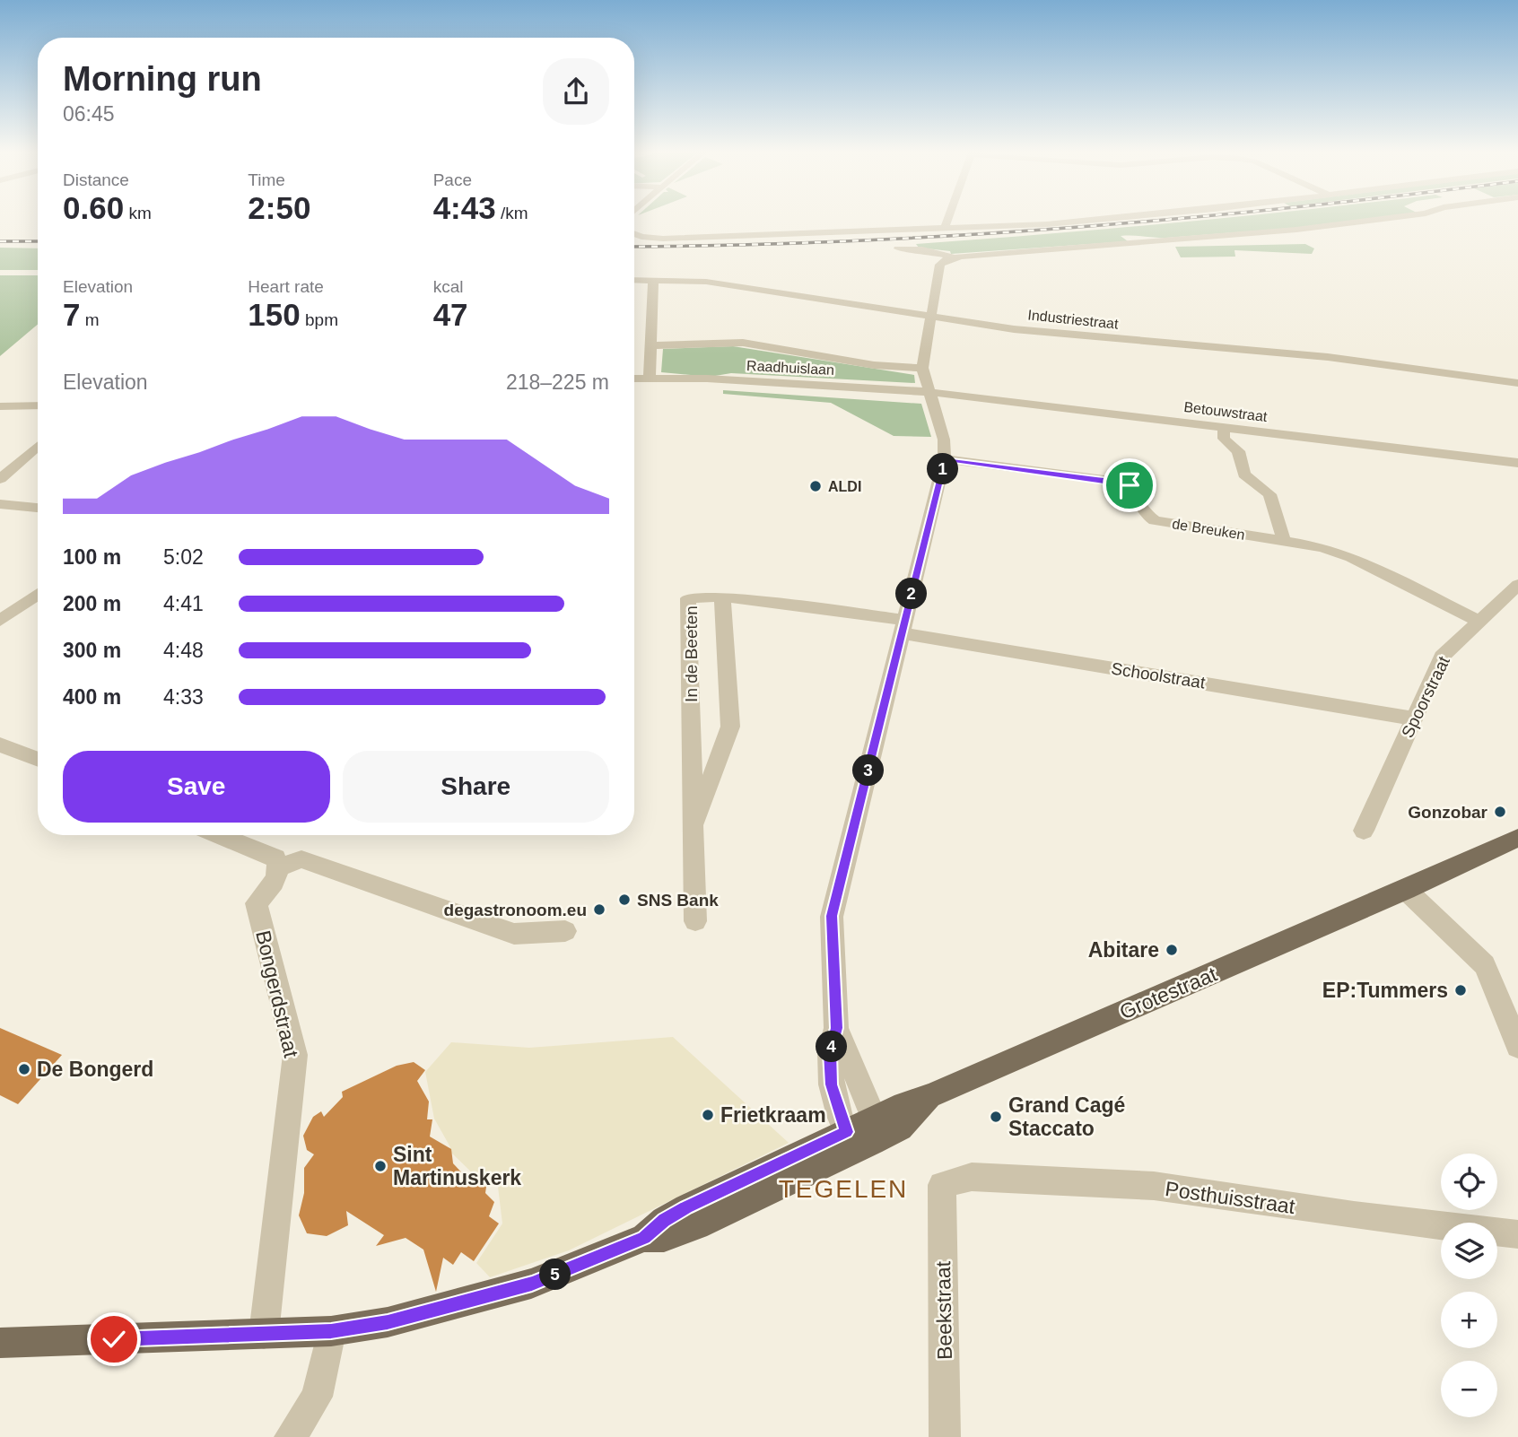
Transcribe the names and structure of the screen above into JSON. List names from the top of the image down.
{
  "streets": {
    "main road": ["Grotestraat"],
    "street": [
      "Industriestraat",
      "Raadhuislaan",
      "Betouwstraat",
      "de Breuken",
      "In de Beeten",
      "Schoolstraat",
      "Spoorstraat",
      "Bongerdstraat",
      "Posthuisstraat",
      "Beekstraat"
    ]
  },
  "crossings": [
    ["Raadhuislaan", "Betouwstraat"],
    ["de Breuken", "Spoorstraat"],
    ["In de Beeten", "Schoolstraat"],
    ["Schoolstraat", "Spoorstraat"],
    ["Grotestraat", "Bongerdstraat"],
    ["Posthuisstraat", "Beekstraat"]
  ],
  "districts": ["TEGELEN"],
  "places": [
    "ALDI",
    "Gonzobar",
    "SNS Bank",
    "degastronoom.eu",
    "Abitare",
    "EP:Tummers",
    "De Bongerd",
    "Frietkraam",
    "Grand Cagé Staccato",
    "Sint Martinuskerk"
  ],
  "page": {
    "heading": ["Morning run", "06:45"],
    "stats": [
      ["Distance", "0.60 km"],
      ["Time", "2:50"],
      ["Pace", "4:43 /km"],
      ["Elevation", "7 m"],
      ["Heart rate", "150 bpm"],
      ["kcal", "47"]
    ],
    "chart": ["Elevation", "218–225 m"],
    "pins": [
      "1",
      "2",
      "3",
      "4",
      "5"
    ],
    "list": [
      {
        "name": "100 m",
        "note": "5:02"
      },
      {
        "name": "200 m",
        "note": "4:41"
      },
      {
        "name": "300 m",
        "note": "4:48"
      },
      {
        "name": "400 m",
        "note": "4:33"
      }
    ],
    "buttons": ["Save", "Share"],
    "map_buttons": ["+", "−"]
  }
}
